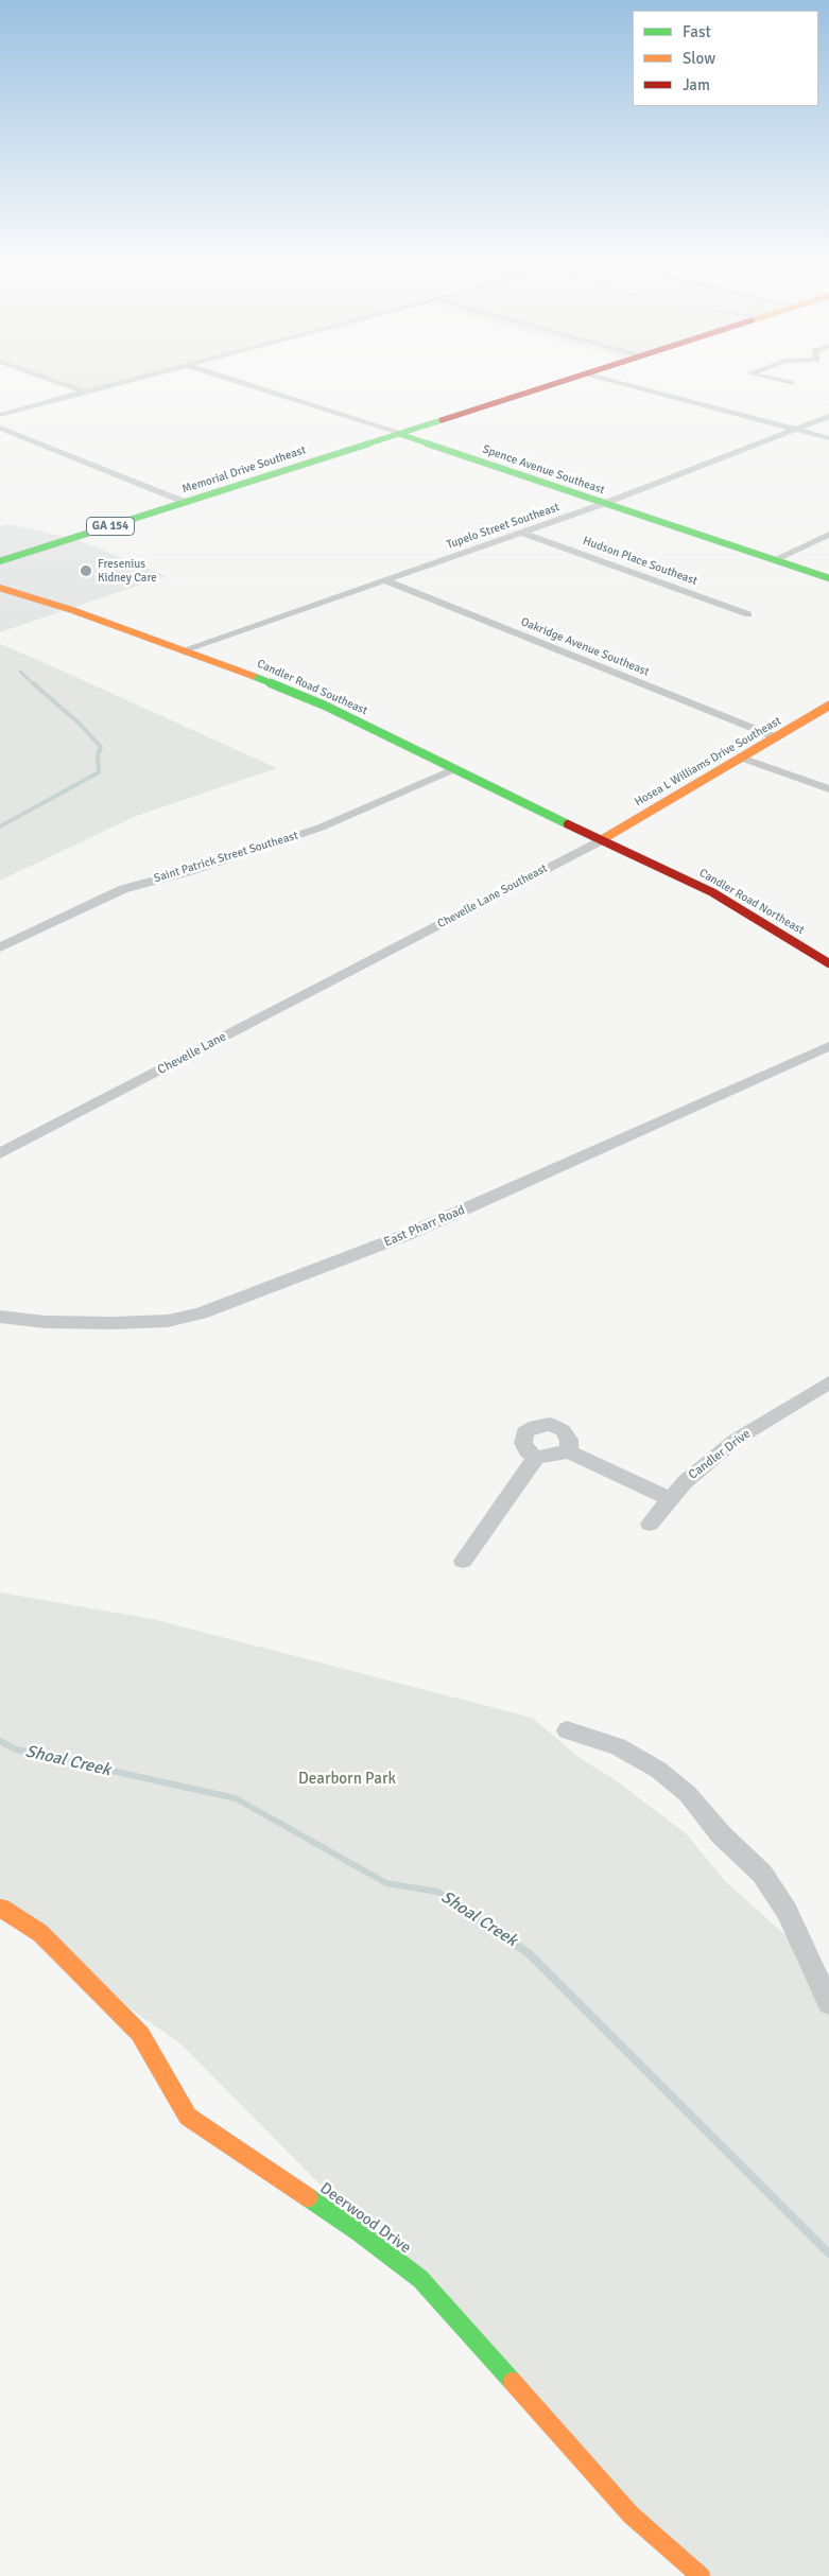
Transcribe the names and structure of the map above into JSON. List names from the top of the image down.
{
  "streets": {
    "main road": [
      "Memorial Drive Southeast",
      "Spence Avenue Southeast",
      "GA 154",
      "Candler Road Southeast",
      "Hosea L Williams Drive Southeast",
      "Candler Road Northeast",
      "Deerwood Drive"
    ],
    "street": [
      "Tupelo Street Southeast",
      "Hudson Place Southeast",
      "Oakridge Avenue Southeast",
      "Saint Patrick Street Southeast",
      "Chevelle Lane Southeast",
      "Chevelle Lane",
      "East Pharr Road",
      "Candler Drive"
    ]
  },
  "crossings": [
    ["Memorial Drive Southeast", "Spence Avenue Southeast"],
    ["Spence Avenue Southeast", "Tupelo Street Southeast"],
    ["Tupelo Street Southeast", "Hudson Place Southeast"],
    ["Tupelo Street Southeast", "Oakridge Avenue Southeast"],
    ["Tupelo Street Southeast", "Candler Road Southeast"],
    ["Oakridge Avenue Southeast", "Hosea L Williams Drive Southeast"],
    ["Candler Road Southeast", "Hosea L Williams Drive Southeast"],
    ["Candler Road Southeast", "Saint Patrick Street Southeast"],
    ["Candler Road Southeast", "Chevelle Lane Southeast"],
    ["Candler Road Southeast", "Candler Road Northeast"],
    ["Hosea L Williams Drive Southeast", "Chevelle Lane Southeast"],
    ["Hosea L Williams Drive Southeast", "Candler Road Northeast"],
    ["Chevelle Lane Southeast", "Candler Road Northeast"],
    ["Chevelle Lane Southeast", "Chevelle Lane"]
  ],
  "water": ["Shoal Creek"],
  "parks": ["Dearborn Park"],
  "places": ["Fresenius Kidney Care"],
  "legend": ["Fast", "Slow", "Jam"]
}
